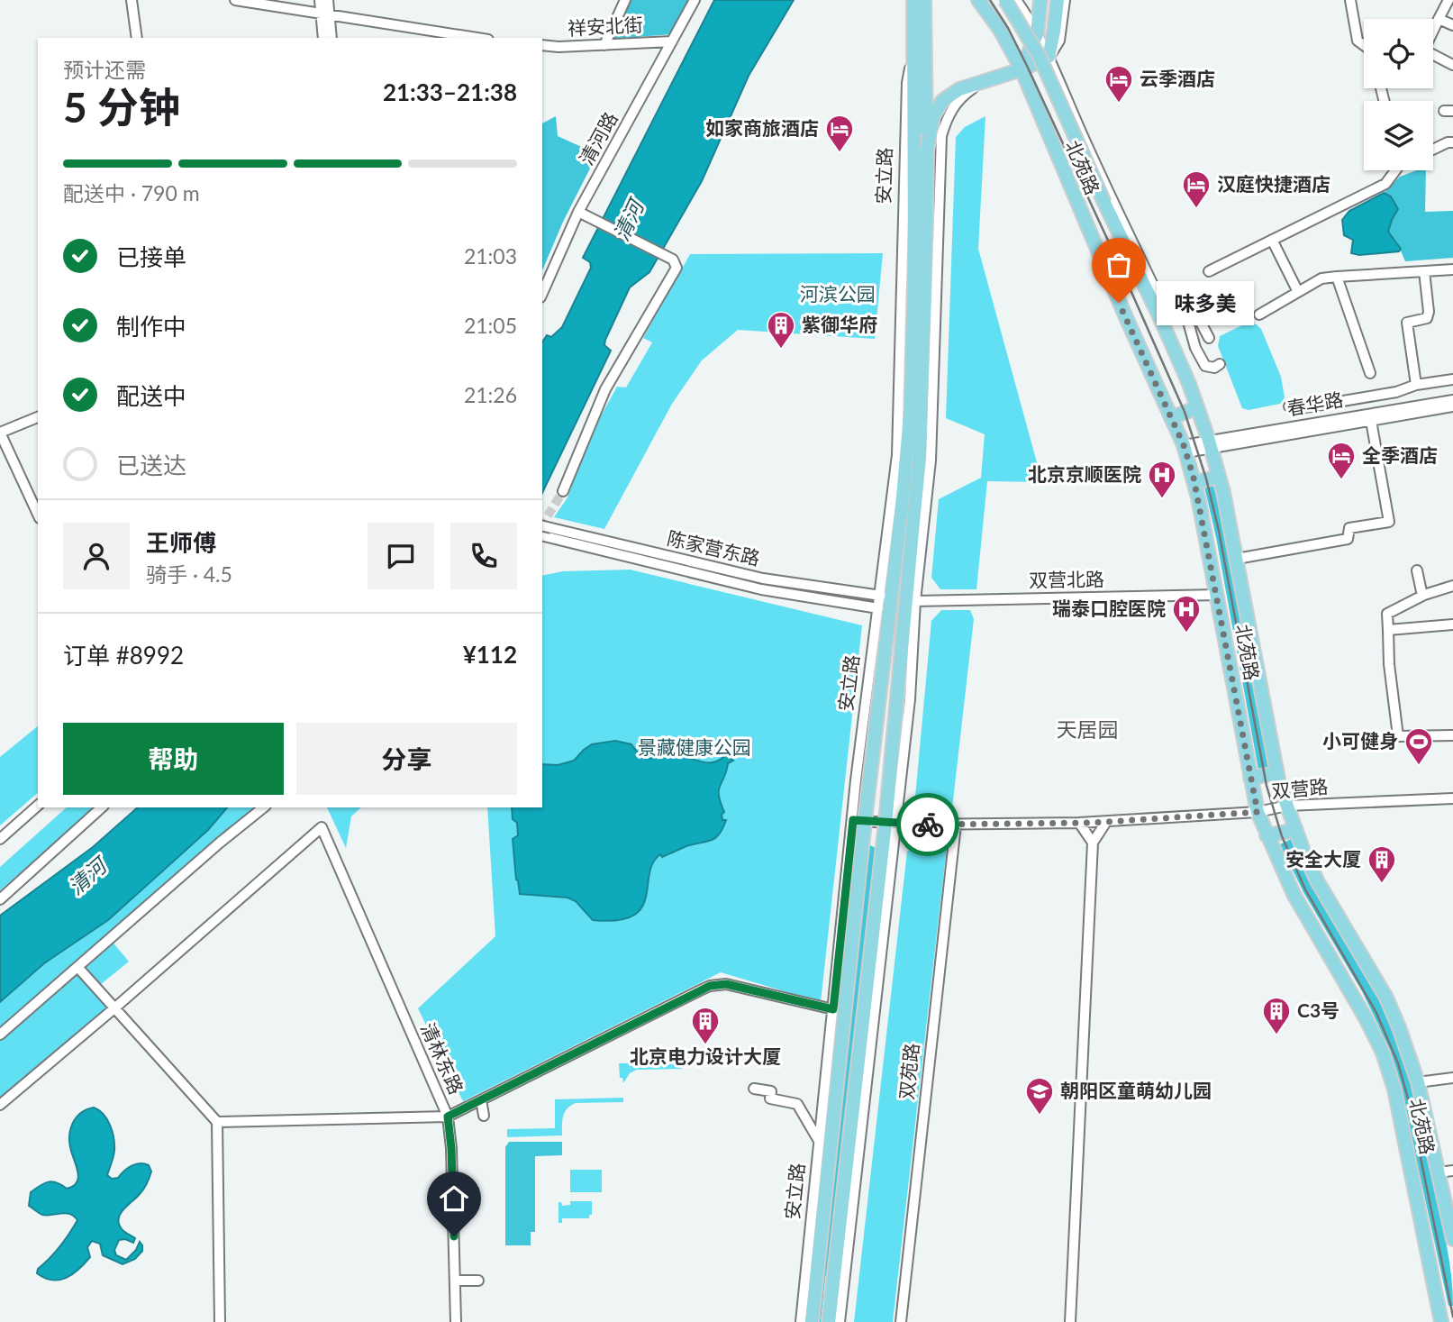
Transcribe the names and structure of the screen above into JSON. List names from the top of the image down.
{
  "streets": {
    "main road": ["北苑路", "安立路"],
    "street": [
      "祥安北街",
      "清河路",
      "春华路",
      "陈家营东路",
      "双营北路",
      "双营路",
      "清林东路",
      "双苑路"
    ]
  },
  "crossings": [
    ["祥安北街", "清河路"],
    ["北苑路", "春华路"],
    ["北苑路", "双营北路"],
    ["北苑路", "双营路"],
    ["安立路", "陈家营东路"],
    ["安立路", "双营路"],
    ["双营路", "双苑路"]
  ],
  "districts": ["天居园"],
  "water": ["清河"],
  "parks": ["河滨公园", "景藏健康公园"],
  "places": {
    "hotel": [
      "云季酒店",
      "如家商旅酒店",
      "汉庭快捷酒店",
      "全季酒店"
    ],
    "other": ["味多美"],
    "building": [
      "紫御华府",
      "安全大厦",
      "C3号",
      "北京电力设计大厦"
    ],
    "hospital": ["北京京顺医院", "瑞泰口腔医院"],
    "sports": ["小可健身"],
    "school or university": ["朝阳区童萌幼儿园"]
  },
  "page": {
    "heading": ["5 分钟", "预计还需", "21:33–21:38"],
    "panel": [
      "王师傅",
      "骑手 · 4.5",
      "订单 #8992",
      "¥112"
    ],
    "bar": "配送中 · 790 m",
    "list": [
      ["已接单", "21:03"],
      ["制作中", "21:05"],
      ["配送中", "21:26"],
      "已送达"
    ],
    "bubble": "味多美",
    "buttons": ["帮助", "分享"]
  }
}
